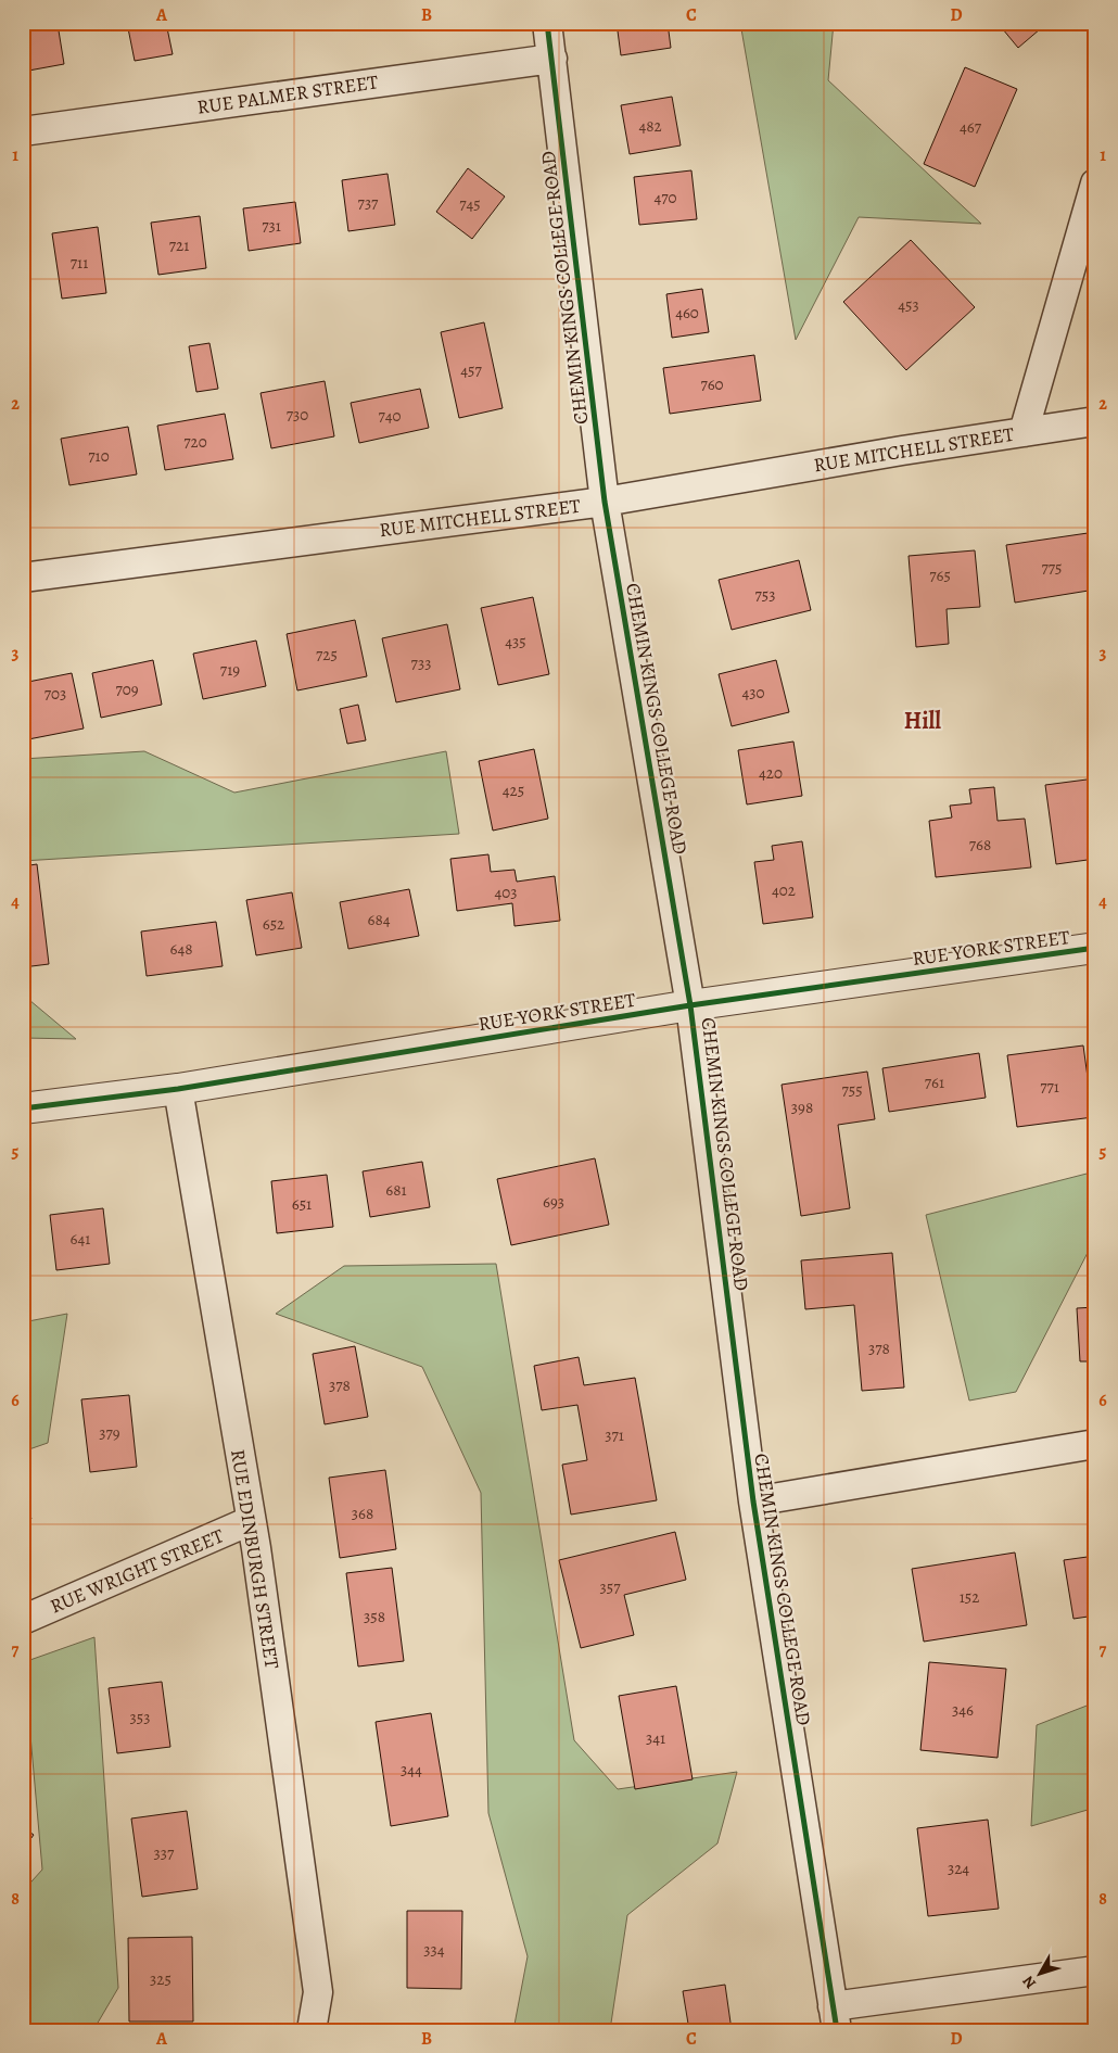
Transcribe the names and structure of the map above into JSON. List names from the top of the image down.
{
  "streets": {
    "street": [
      "RUE PALMER STREET",
      "CHEMIN KINGS COLLEGE ROAD",
      "RUE MITCHELL STREET",
      "RUE YORK STREET",
      "RUE EDINBURGH STREET",
      "RUE WRIGHT STREET"
    ]
  },
  "crossings": [
    ["RUE PALMER STREET", "CHEMIN KINGS COLLEGE ROAD"],
    ["CHEMIN KINGS COLLEGE ROAD", "RUE MITCHELL STREET"],
    ["CHEMIN KINGS COLLEGE ROAD", "RUE YORK STREET"],
    ["RUE YORK STREET", "RUE EDINBURGH STREET"],
    ["RUE EDINBURGH STREET", "RUE WRIGHT STREET"]
  ],
  "districts": ["Hill"],
  "house_numbers": [
    "482",
    "467",
    "470",
    "737",
    "745",
    "731",
    "721",
    "711",
    "453",
    "460",
    "457",
    "760",
    "730",
    "740",
    "720",
    "710",
    "775",
    "765",
    "753",
    "435",
    "725",
    "733",
    "719",
    "709",
    "430",
    "703",
    "420",
    "425",
    "768",
    "402",
    "403",
    "684",
    "652",
    "648",
    "761",
    "771",
    "755",
    "398",
    "681",
    "693",
    "651",
    "641",
    "378",
    "378",
    "379",
    "371",
    "368",
    "357",
    "152",
    "358",
    "346",
    "353",
    "341",
    "344",
    "337",
    "324",
    "334",
    "325"
  ],
  "north": "bottom left",
  "grid": {
    "columns": [
      "A",
      "B",
      "C",
      "D"
    ],
    "rows": [
      "1",
      "2",
      "3",
      "4",
      "5",
      "6",
      "7",
      "8"
    ]
  }
}
